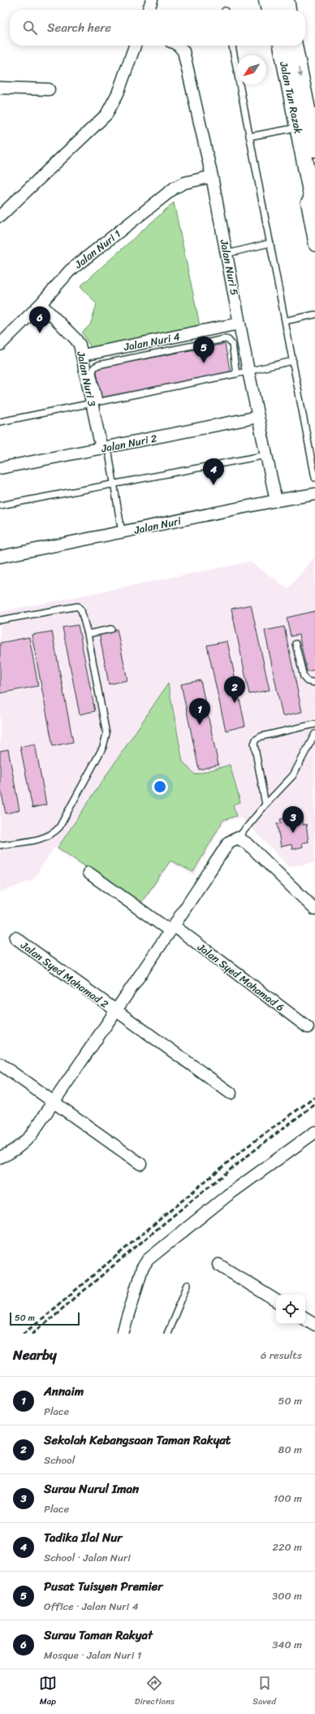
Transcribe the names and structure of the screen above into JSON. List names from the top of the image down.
{
  "streets": {
    "main road": ["Jalan Tun Razak"],
    "street": [
      "Jalan Nuri 1",
      "Jalan Nuri 5",
      "Jalan Nuri 4",
      "Jalan Nuri 3",
      "Jalan Nuri 2",
      "Jalan Nuri",
      "Jalan Syed Mohamad 2",
      "Jalan Syed Mohamad 6"
    ]
  },
  "crossings": [
    ["Jalan Nuri 1", "Jalan Nuri 5"],
    ["Jalan Nuri 1", "Jalan Nuri 3"],
    ["Jalan Nuri 5", "Jalan Nuri 4"],
    ["Jalan Nuri 5", "Jalan Nuri 2"],
    ["Jalan Nuri 5", "Jalan Nuri"],
    ["Jalan Nuri 4", "Jalan Nuri 3"],
    ["Jalan Nuri 3", "Jalan Nuri 2"]
  ],
  "scale_bar": "50 m",
  "north": "bottom left",
  "page": {
    "search": "Search here",
    "pins": [
      "6",
      "5",
      "4",
      "2",
      "1",
      "3"
    ],
    "scale": "50 m",
    "heading": ["Nearby", "6 results"],
    "list": [
      {
        "mark": "1",
        "name": "Annaim",
        "note": "Place",
        "value": "50 m"
      },
      {
        "mark": "2",
        "name": "Sekolah Kebangsaan Taman Rakyat",
        "note": "School",
        "value": "80 m"
      },
      {
        "mark": "3",
        "name": "Surau Nurul Iman",
        "note": "Place",
        "value": "100 m"
      },
      {
        "mark": "4",
        "name": "Tadika Ilal Nur",
        "note": "School · Jalan Nuri",
        "value": "220 m"
      },
      {
        "mark": "5",
        "name": "Pusat Tuisyen Premier",
        "note": "Office · Jalan Nuri 4",
        "value": "300 m"
      },
      {
        "mark": "6",
        "name": "Surau Taman Rakyat",
        "note": "Mosque · Jalan Nuri 1",
        "value": "340 m"
      }
    ],
    "nav": ["Map", "Directions", "Saved"]
  }
}
